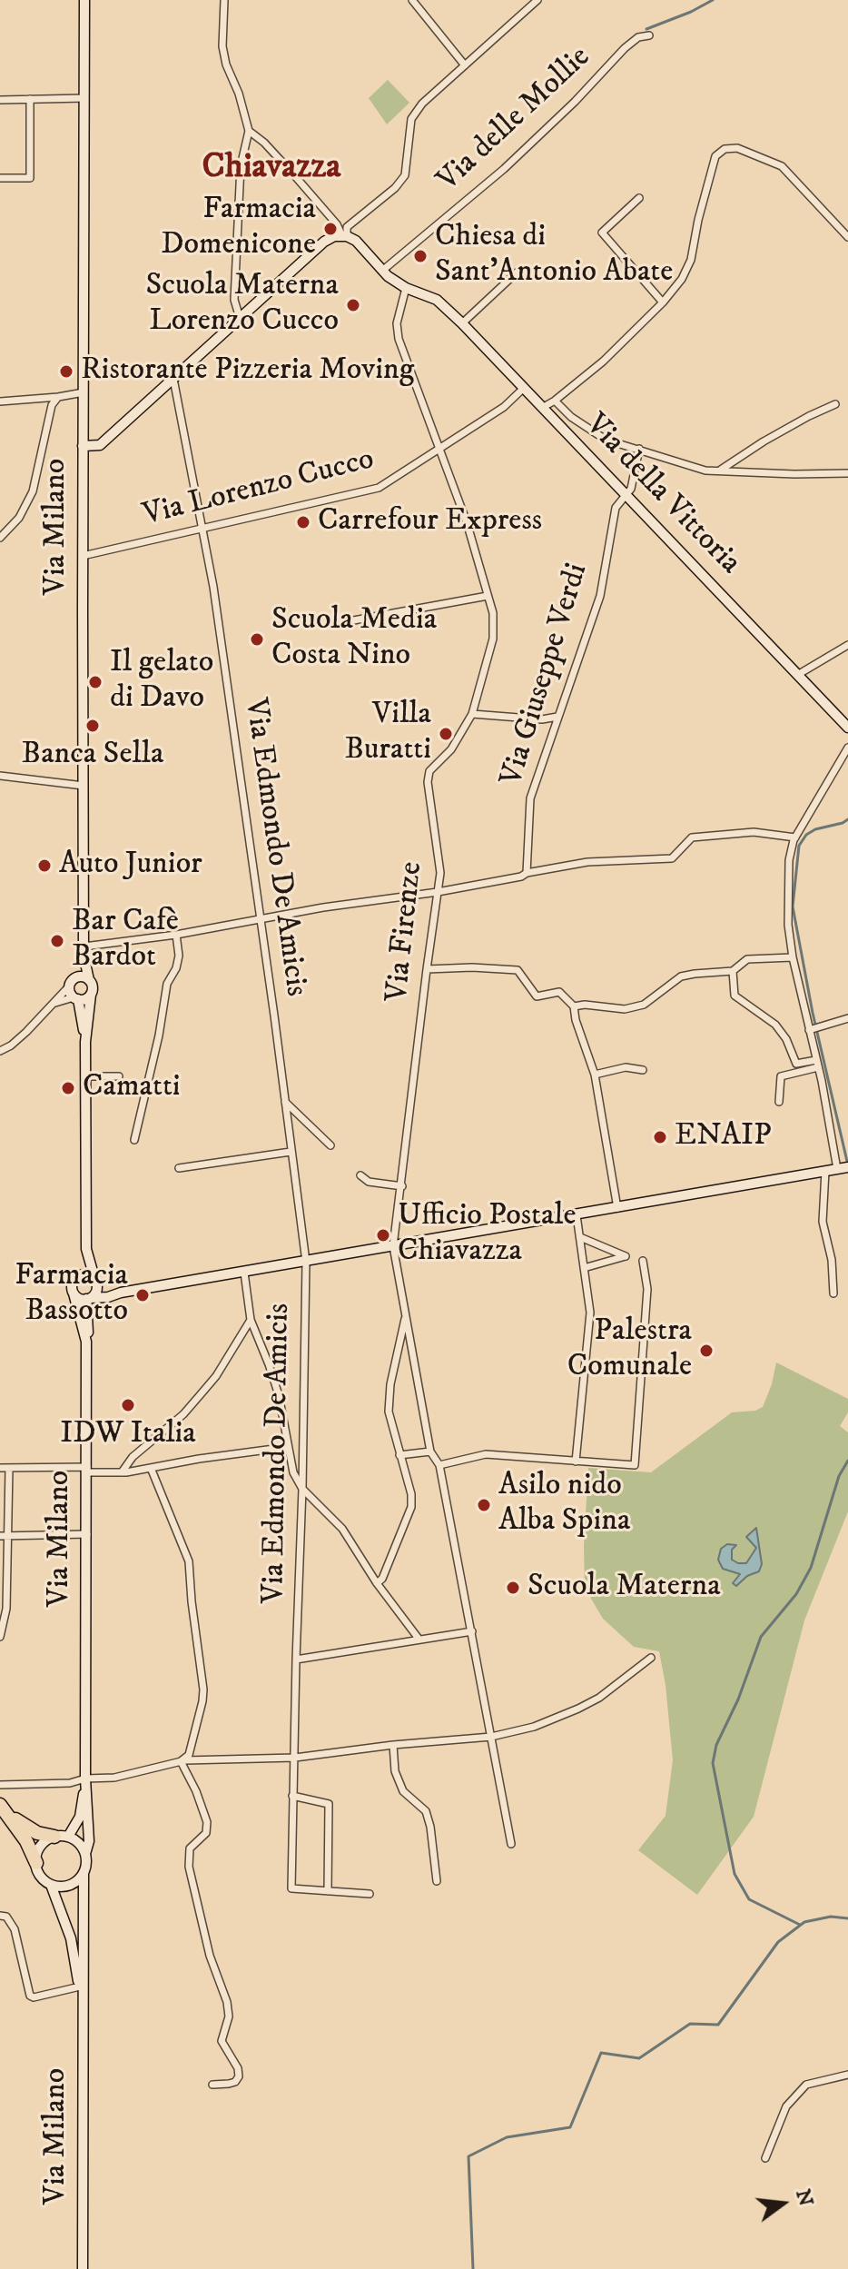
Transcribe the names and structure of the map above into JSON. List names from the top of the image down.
{
  "streets": {
    "main road": ["Via della Vittoria", "Via Milano"],
    "street": [
      "Via delle Mollie",
      "Via Lorenzo Cucco",
      "Via Giuseppe Verdi",
      "Via Edmondo De Amicis",
      "Via Firenze"
    ]
  },
  "crossings": [
    ["Via Lorenzo Cucco", "Via della Vittoria"],
    ["Via Lorenzo Cucco", "Via Milano"],
    ["Via Lorenzo Cucco", "Via Edmondo De Amicis"],
    ["Via Lorenzo Cucco", "Via Firenze"],
    ["Via della Vittoria", "Via Giuseppe Verdi"],
    ["Via della Vittoria", "Via Firenze"]
  ],
  "districts": ["Chiavazza"],
  "places": [
    "Farmacia Domenicone",
    "Chiesa di Sant'Antonio Abate",
    "Scuola Materna Lorenzo Cucco",
    "Ristorante Pizzeria Moving",
    "Carrefour Express",
    "Scuola Media Costa Nino",
    "Il gelato di Davo",
    "Banca Sella",
    "Villa Buratti",
    "Auto Junior",
    "Bar Cafè Bardot",
    "Camatti",
    "ENAIP",
    "Ufficio Postale Chiavazza",
    "Farmacia Bassotto",
    "Palestra Comunale",
    "IDW Italia",
    "Asilo nido Alba Spina",
    "Scuola Materna"
  ],
  "north": "right"
}
